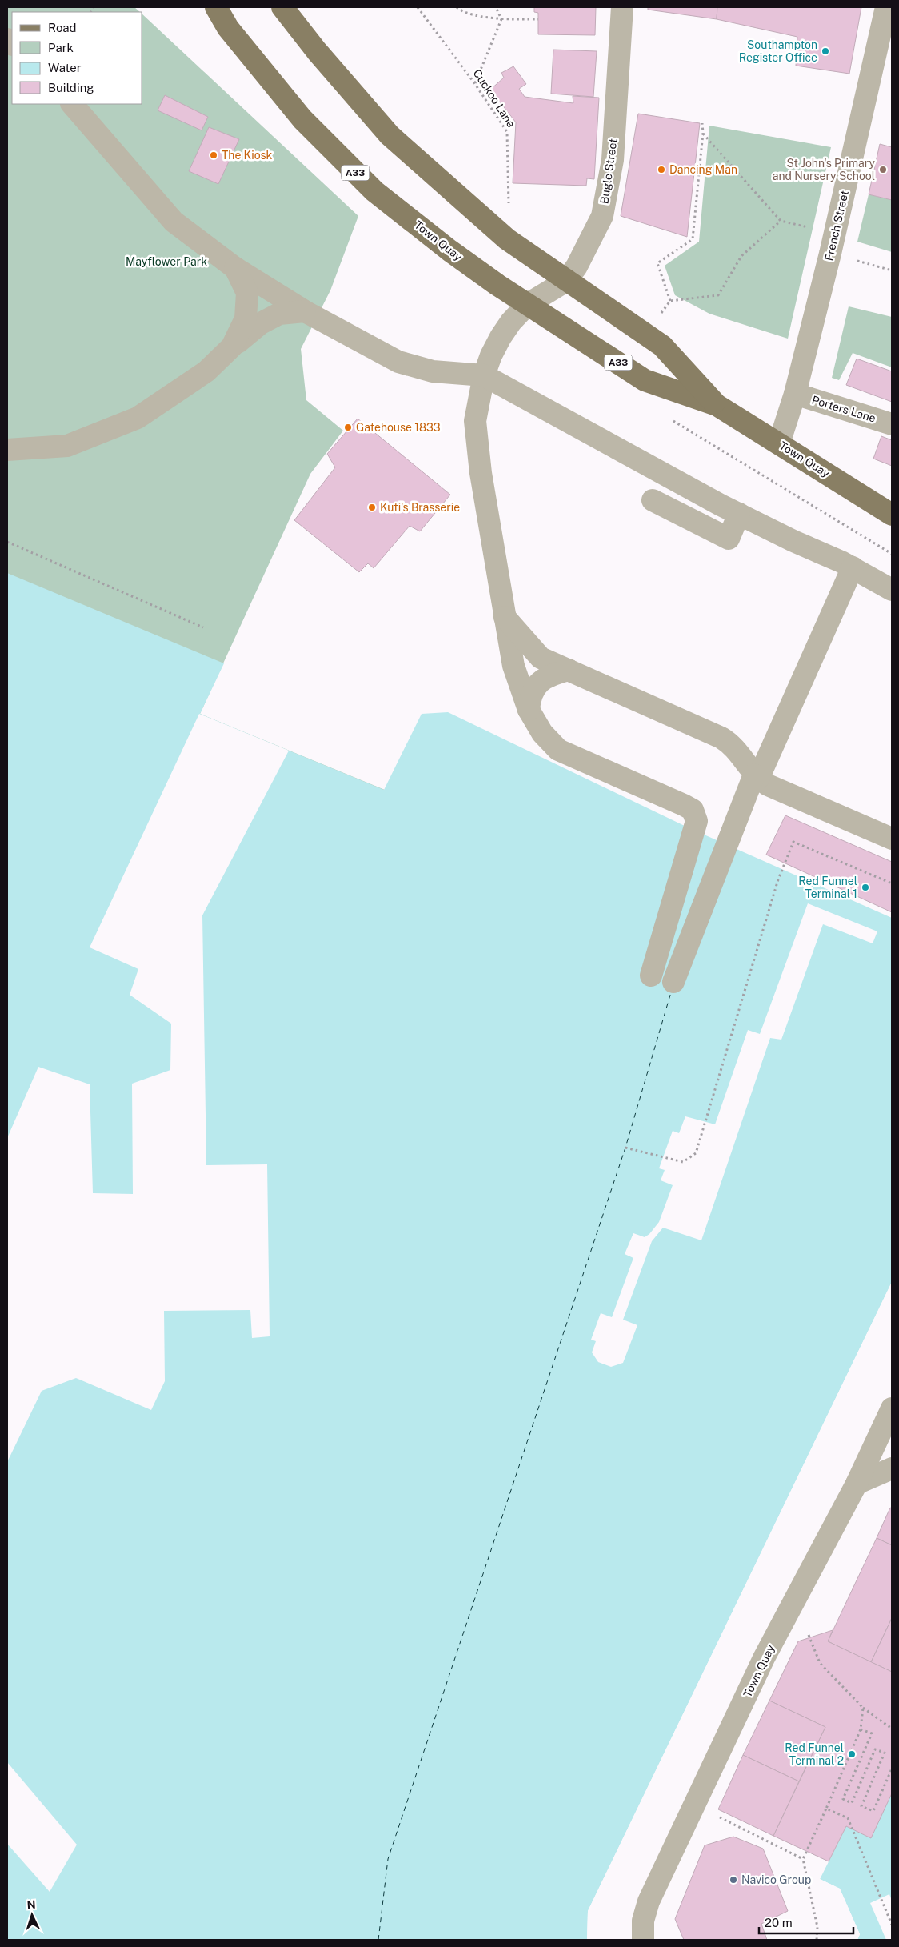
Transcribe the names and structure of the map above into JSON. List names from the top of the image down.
{
  "streets": {
    "main road": ["A33", "Town Quay"],
    "street": ["Bugle Street", "French Street", "Porters Lane"],
    "path": ["Cuckoo Lane"]
  },
  "crossings": [
    ["Cuckoo Lane", "Town Quay"],
    ["Bugle Street", "Town Quay"],
    ["French Street", "Town Quay"],
    ["French Street", "Porters Lane"]
  ],
  "parks": ["Mayflower Park"],
  "places": [
    "Southampton Register Office",
    "The Kiosk",
    "Dancing Man",
    "St John's Primary and Nursery School",
    "Gatehouse 1833",
    "Kuti's Brasserie",
    "Red Funnel Terminal 1",
    "Red Funnel Terminal 2",
    "Navico Group"
  ],
  "legend": [
    "Road",
    "Park",
    "Water",
    "Building"
  ],
  "scale_bar": "20 m",
  "north": "top"
}
